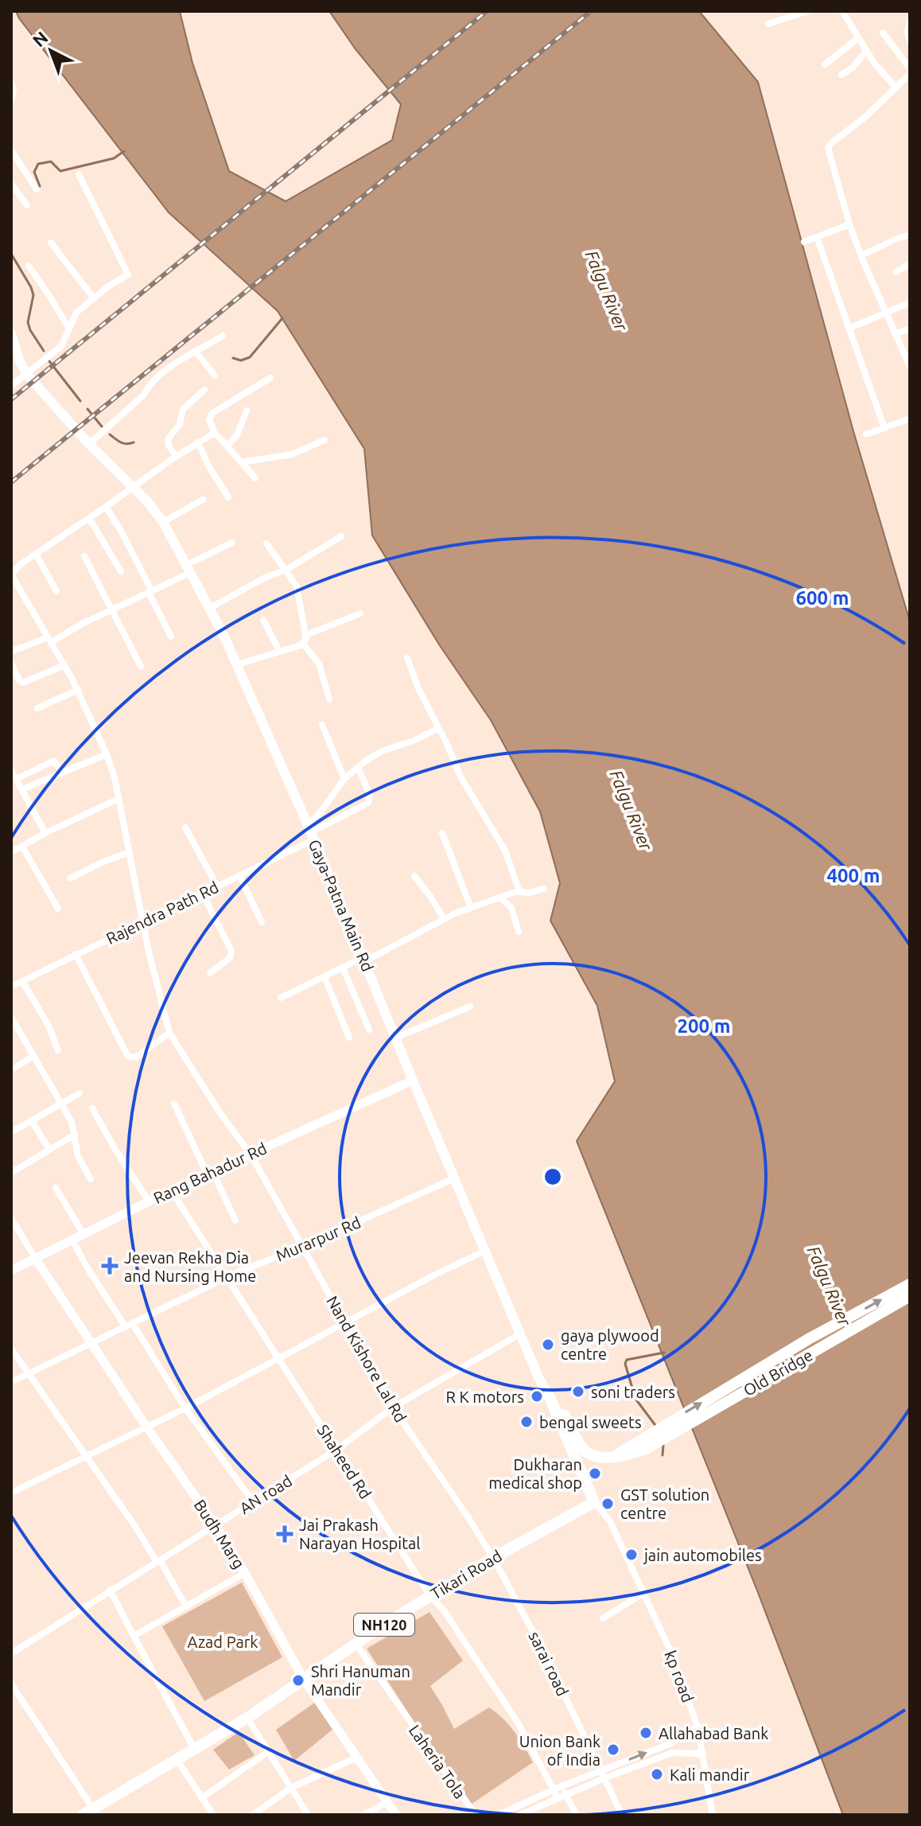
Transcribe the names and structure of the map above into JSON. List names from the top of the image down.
{
  "streets": {
    "highway": ["Old Bridge", "Tikari Road", "NH120"],
    "main road": ["Gaya-Patna Main Rd"],
    "street": [
      "Rajendra Path Rd",
      "Rang Bahadur Rd",
      "Murarpur Rd",
      "Nand Kishore Lal Rd",
      "Shaheed Rd",
      "AN road",
      "Budh Marg",
      "sarai road",
      "kp road",
      "Laheria Tola"
    ]
  },
  "crossings": [
    ["Gaya-Patna Main Rd", "Rajendra Path Rd"],
    ["Gaya-Patna Main Rd", "Rang Bahadur Rd"],
    ["Gaya-Patna Main Rd", "Murarpur Rd"],
    ["Gaya-Patna Main Rd", "AN road"],
    ["Rajendra Path Rd", "Nand Kishore Lal Rd"],
    ["Rang Bahadur Rd", "Nand Kishore Lal Rd"],
    ["Rang Bahadur Rd", "Shaheed Rd"],
    ["Rang Bahadur Rd", "Budh Marg"],
    ["Murarpur Rd", "Nand Kishore Lal Rd"],
    ["Murarpur Rd", "Shaheed Rd"],
    ["Murarpur Rd", "Budh Marg"],
    ["Nand Kishore Lal Rd", "AN road"],
    ["Nand Kishore Lal Rd", "Tikari Road"],
    ["Nand Kishore Lal Rd", "sarai road"],
    ["Shaheed Rd", "AN road"],
    ["Shaheed Rd", "Tikari Road"],
    ["AN road", "Budh Marg"],
    ["Budh Marg", "Tikari Road"],
    ["Tikari Road", "sarai road"],
    ["Tikari Road", "kp road"],
    ["Tikari Road", "Laheria Tola"]
  ],
  "water": ["Falgu River"],
  "parks": ["Azad Park"],
  "places": {
    "health": ["Jeevan Rekha Dia and Nursing Home", "Jai Prakash Narayan Hospital"],
    "other": [
      "gaya plywood centre",
      "soni traders",
      "R K motors",
      "bengal sweets",
      "Dukharan medical shop",
      "GST solution centre",
      "jain automobiles",
      "Shri Hanuman Mandir",
      "Allahabad Bank",
      "Union Bank of India",
      "Kali mandir"
    ]
  },
  "north": "top left",
  "rings": ["600 m", "400 m", "200 m"]
}
